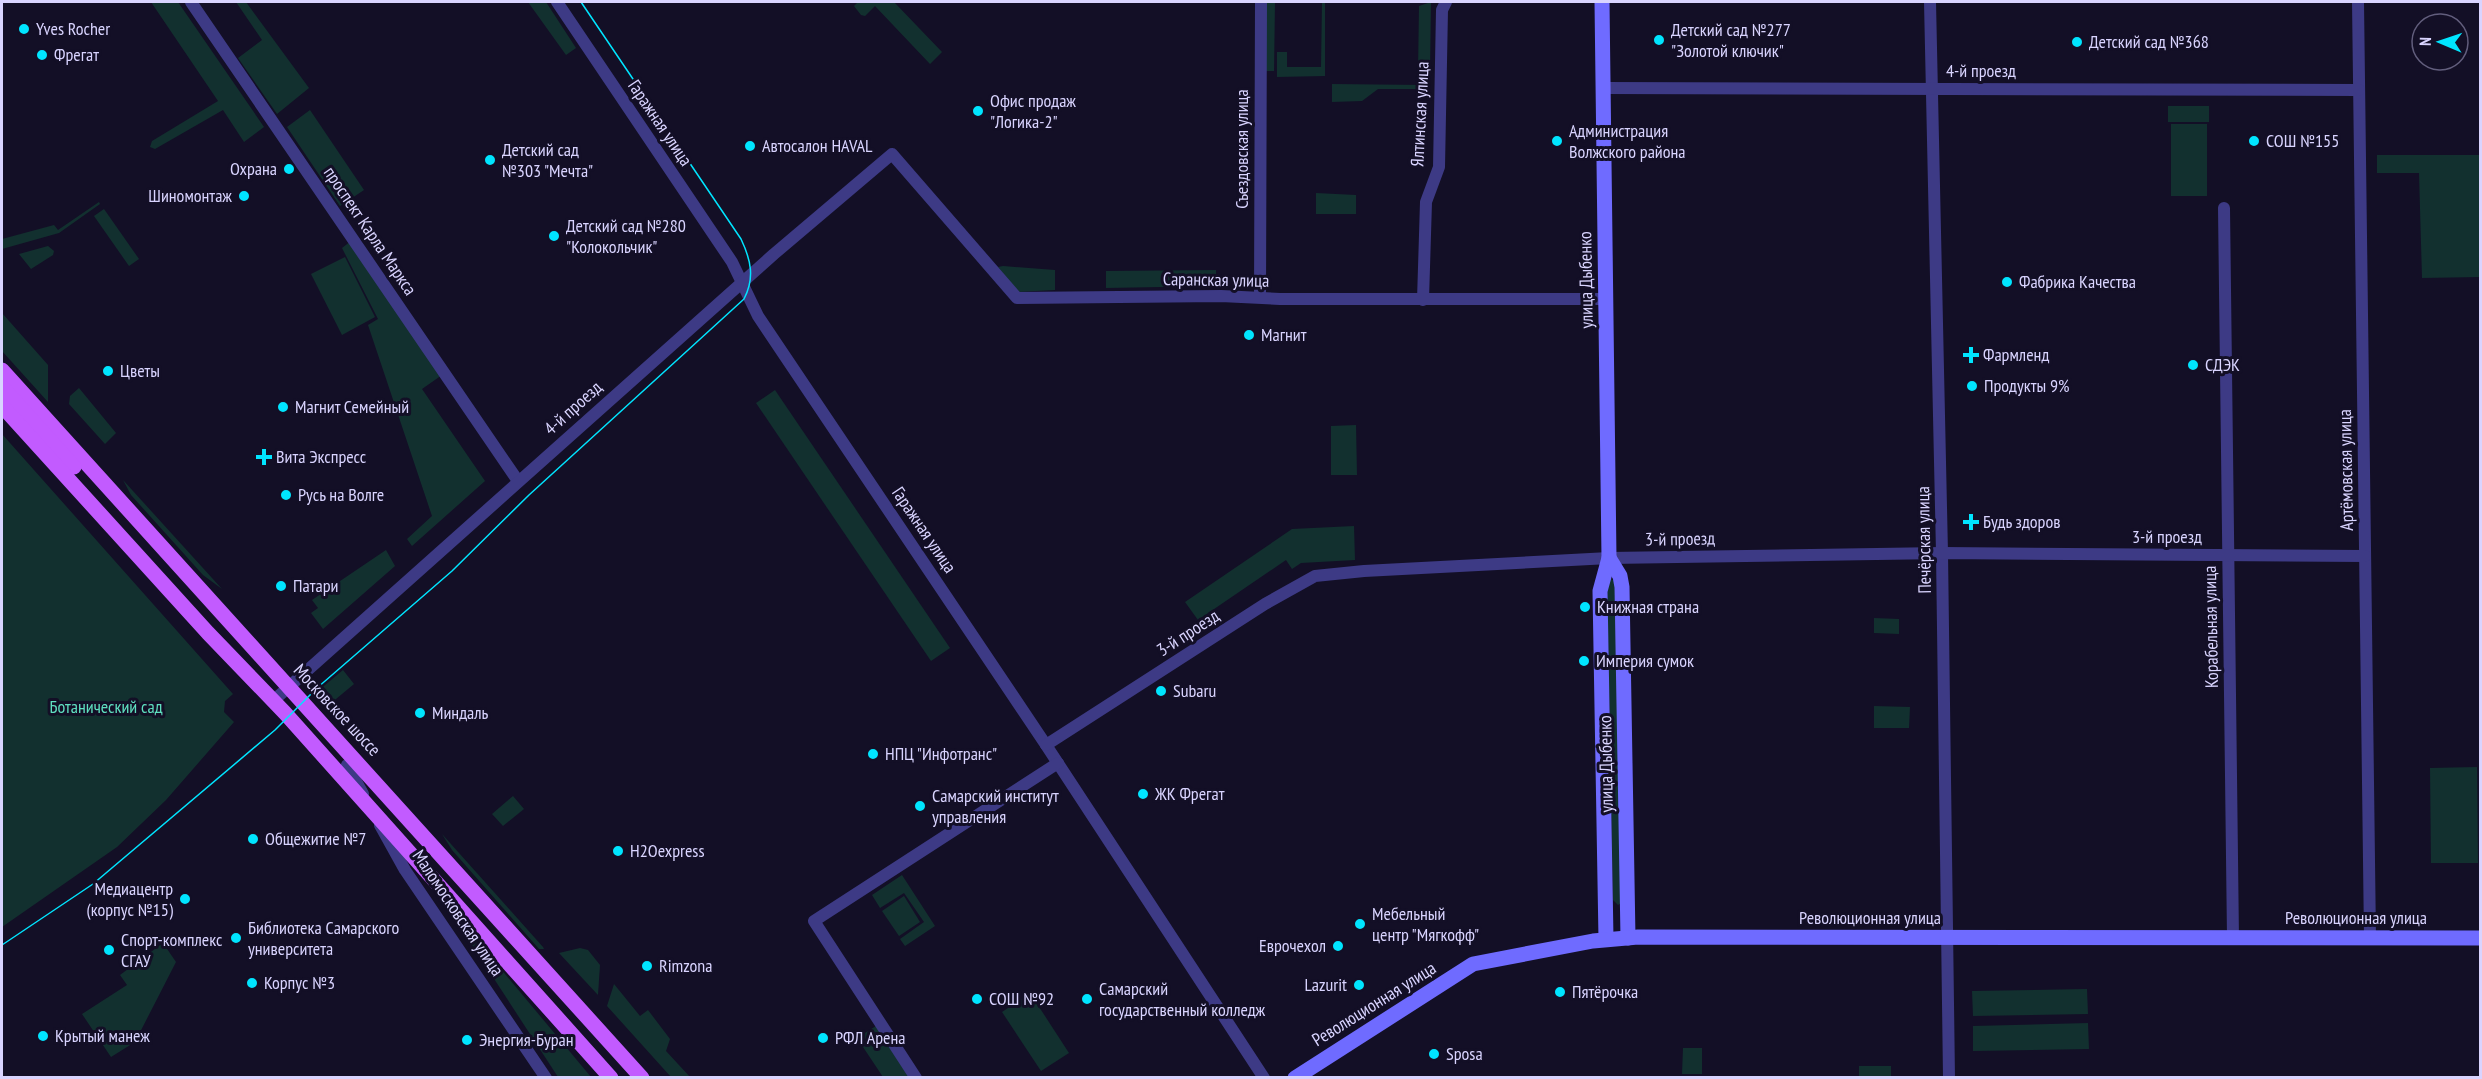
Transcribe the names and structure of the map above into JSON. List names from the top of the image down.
{
  "streets": {
    "main road": ["улица Дыбенко", "Московское шоссе", "Революционная улица"],
    "street": [
      "4-й проезд",
      "Ялтинская улица",
      "Гаражная улица",
      "Съездовская улица",
      "проспект Карла Маркса",
      "Саранская улица",
      "Артёмовская улица",
      "3-й проезд",
      "Печёрская улица",
      "Корабельная улица",
      "Маломосковская улица"
    ]
  },
  "crossings": [
    ["4-й проезд", "Гаражная улица"],
    ["4-й проезд", "проспект Карла Маркса"],
    ["4-й проезд", "Саранская улица"],
    ["4-й проезд", "улица Дыбенко"],
    ["4-й проезд", "Артёмовская улица"],
    ["4-й проезд", "Печёрская улица"],
    ["4-й проезд", "Московское шоссе"],
    ["Ялтинская улица", "Саранская улица"],
    ["Гаражная улица", "3-й проезд"],
    ["Съездовская улица", "Саранская улица"],
    ["Саранская улица", "улица Дыбенко"],
    ["улица Дыбенко", "3-й проезд"],
    ["улица Дыбенко", "Революционная улица"],
    ["Артёмовская улица", "3-й проезд"],
    ["Артёмовская улица", "Революционная улица"],
    ["3-й проезд", "Печёрская улица"],
    ["3-й проезд", "Корабельная улица"],
    ["Печёрская улица", "Революционная улица"],
    ["Корабельная улица", "Революционная улица"],
    ["Московское шоссе", "Маломосковская улица"]
  ],
  "parks": ["Ботанический сад"],
  "places": {
    "other": [
      "Yves Rocher",
      "Детский сад №277 \"Золотой ключик\"",
      "Детский сад №368",
      "Фрегат",
      "Офис продаж \"Логика-2\"",
      "Администрация Волжского района",
      "СОШ №155",
      "Автосалон HAVAL",
      "Детский сад №303 \"Мечта\"",
      "Охрана",
      "Шиномонтаж",
      "Детский сад №280 \"Колокольчик\"",
      "Фабрика Качества",
      "Магнит",
      "СДЭК",
      "Цветы",
      "Продукты 9%",
      "Магнит Семейный",
      "Русь на Волге",
      "Патари",
      "Книжная страна",
      "Империя сумок",
      "Subaru",
      "Миндаль",
      "НПЦ \"Инфотранс\"",
      "ЖК Фрегат",
      "Самарский институт управления",
      "Общежитие №7",
      "H2Oexpress",
      "Медиацентр (корпус №15)",
      "Мебельный центр \"Мягкофф\"",
      "Библиотека Самарского университета",
      "Еврочехол",
      "Спорт-комплекс СГАУ",
      "Rimzona",
      "Корпус №3",
      "Lazurit",
      "Пятёрочка",
      "СОШ №92",
      "Самарский государственный колледж",
      "Крытый манеж",
      "РФЛ Арена",
      "Энергия-Буран",
      "Sposa"
    ],
    "health": ["Фармленд", "Вита Экспресс", "Будь здоров"]
  },
  "north": "left"
}
